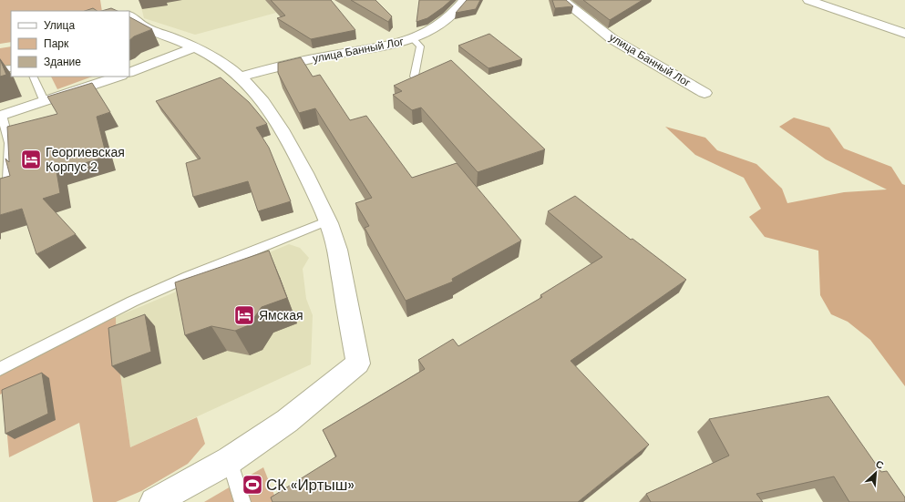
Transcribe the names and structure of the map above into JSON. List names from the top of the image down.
{
  "streets": {
    "street": ["улица Банный Лог"]
  },
  "places": {
    "hotel": ["Георгиевская Корпус 2", "Ямская"],
    "sports": ["СК «Иртыш»"]
  },
  "legend": ["Улица", "Парк", "Здание"],
  "north": "top right"
}
